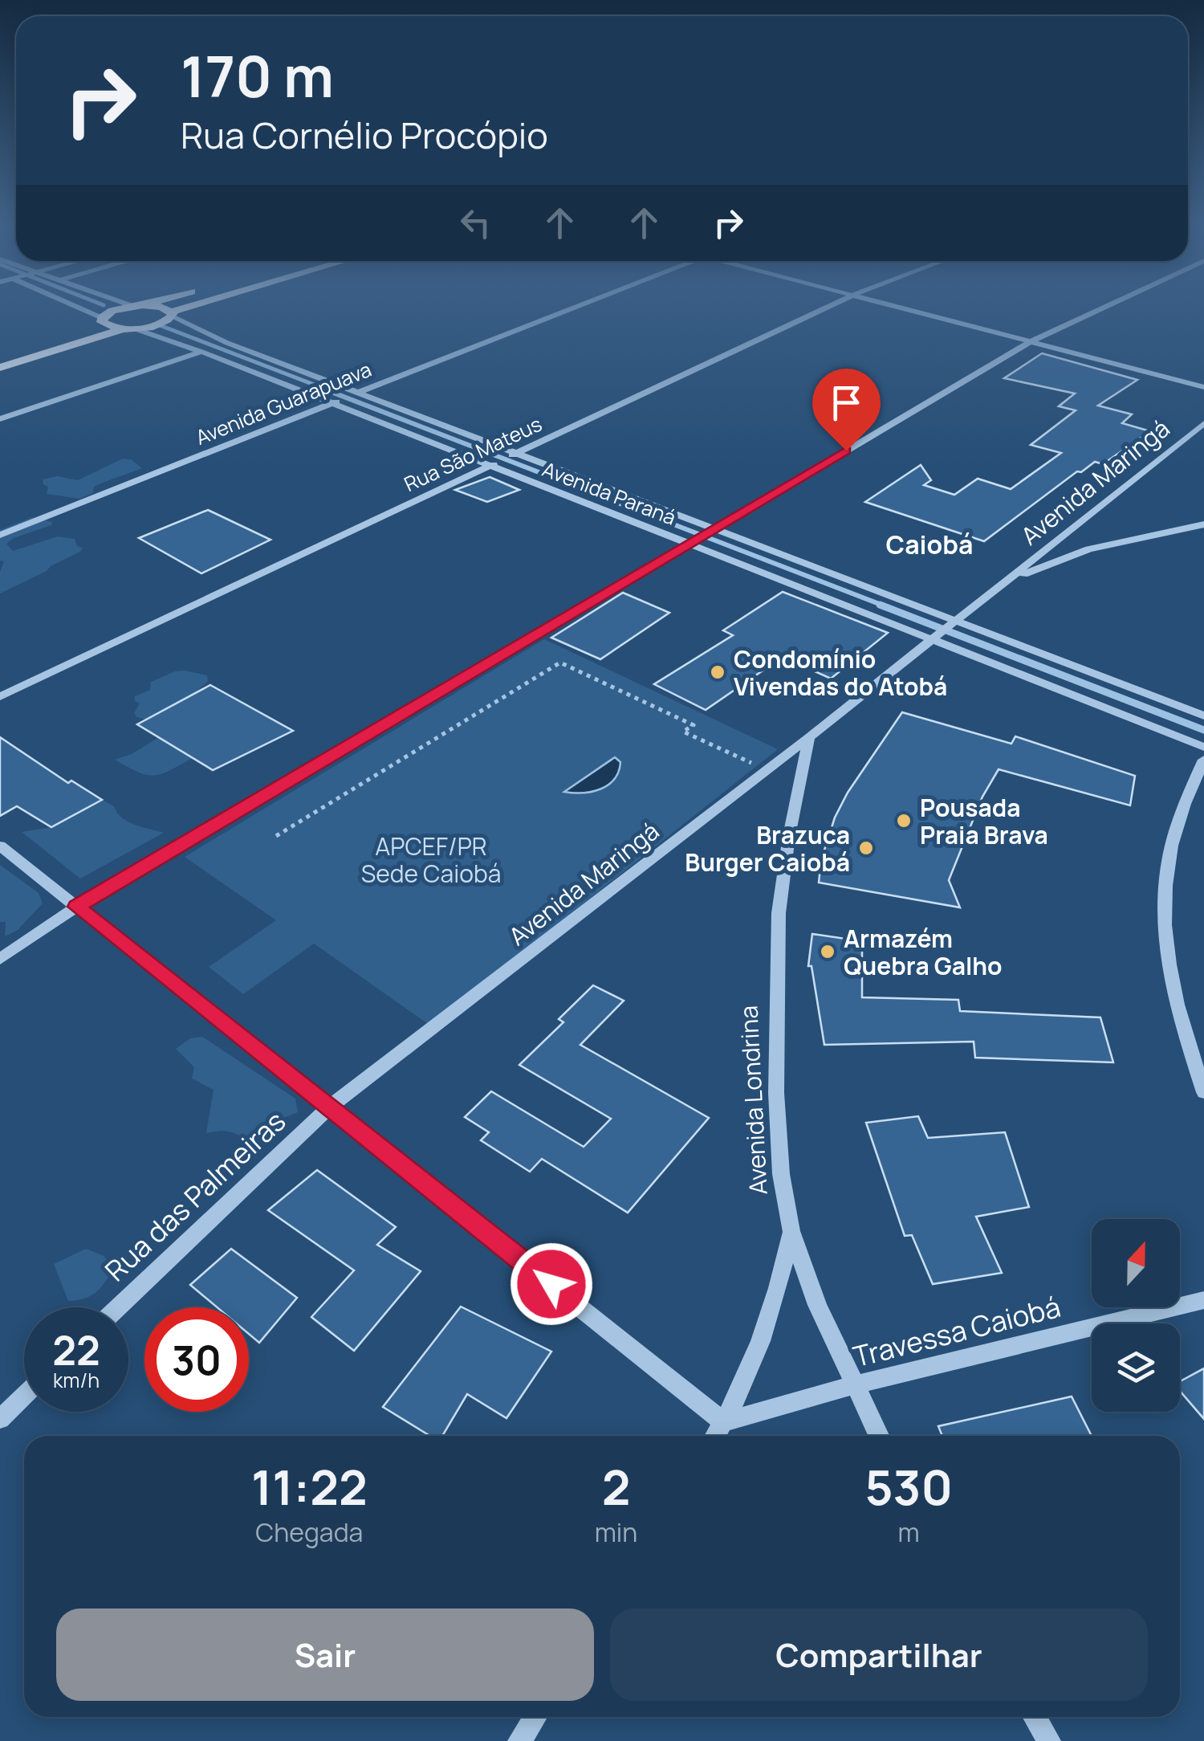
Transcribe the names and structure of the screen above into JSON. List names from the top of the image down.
{
  "streets": {
    "street": [
      "Avenida Guarapuava",
      "Rua São Mateus",
      "Avenida Maringá",
      "Avenida Paraná",
      "Avenida Londrina",
      "Rua das Palmeiras",
      "Travessa Caiobá"
    ]
  },
  "crossings": [
    ["Avenida Guarapuava", "Avenida Paraná"],
    ["Rua São Mateus", "Avenida Paraná"],
    ["Avenida Maringá", "Avenida Paraná"],
    ["Avenida Maringá", "Avenida Londrina"],
    ["Avenida Maringá", "Rua das Palmeiras"],
    ["Avenida Londrina", "Travessa Caiobá"]
  ],
  "districts": ["Caiobá"],
  "parks": ["APCEF/PR Sede Caiobá"],
  "places": [
    "Condomínio Vivendas do Atobá",
    "Pousada Praia Brava",
    "Brazuca Burger Caiobá",
    "Armazém Quebra Galho"
  ],
  "north": "top",
  "page": {
    "turn": ["170 m", "Rua Cornélio Procópio"],
    "speed": "22 km/h",
    "limit": "30",
    "eta": [
      "11:22",
      "Chegada",
      "2",
      "min",
      "530",
      "m"
    ],
    "buttons": ["Sair", "Compartilhar"]
  }
}
